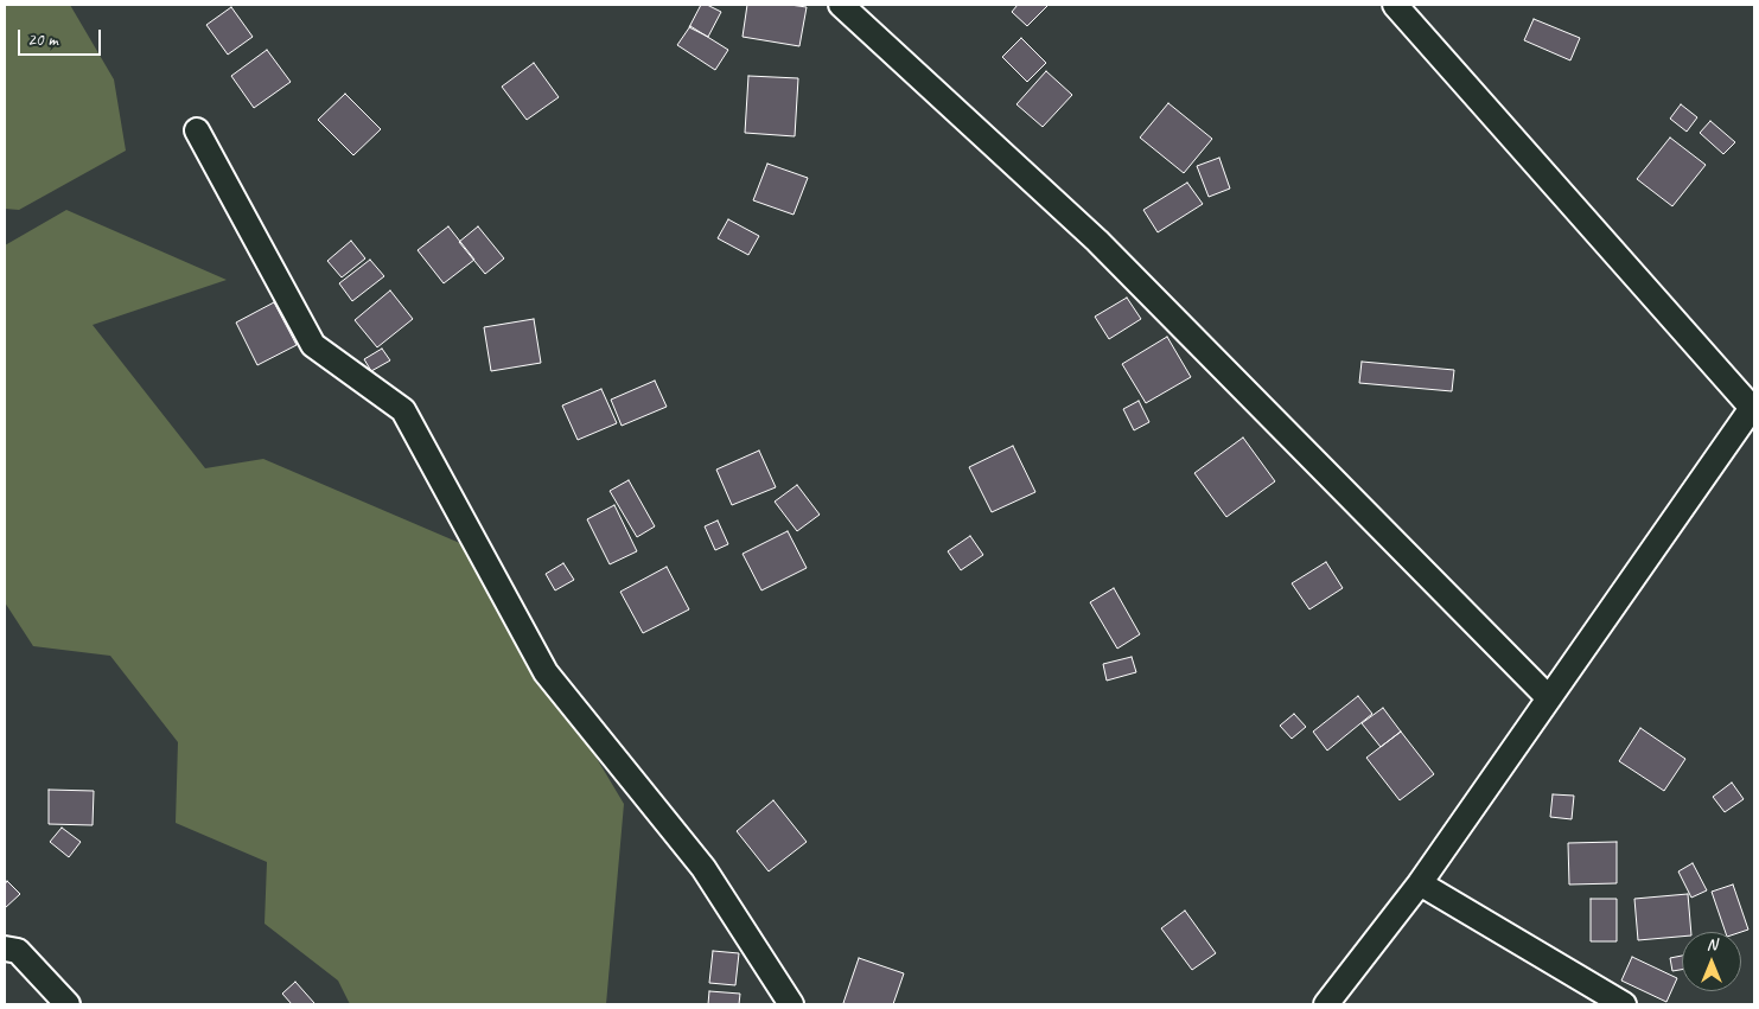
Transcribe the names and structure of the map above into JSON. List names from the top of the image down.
{
  "scale_bar": "20 m",
  "north": "top"
}
